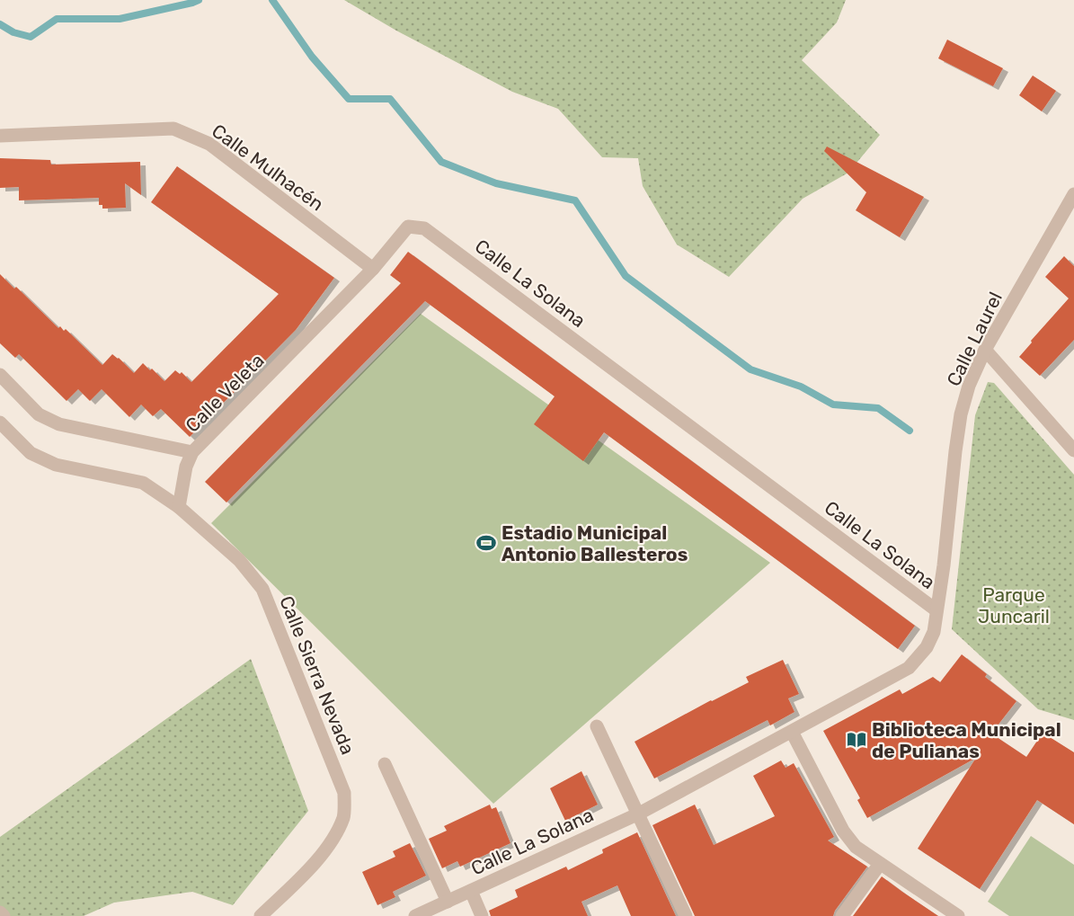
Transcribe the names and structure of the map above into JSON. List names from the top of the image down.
{
  "streets": {
    "street": [
      "Calle Mulhacén",
      "Calle La Solana",
      "Calle Laurel",
      "Calle Veleta",
      "Calle Sierra Nevada"
    ]
  },
  "crossings": [
    ["Calle Mulhacén", "Calle Veleta"],
    ["Calle La Solana", "Calle Laurel"],
    ["Calle La Solana", "Calle Veleta"]
  ],
  "parks": ["Parque Juncaril"],
  "places": {
    "sports": ["Estadio Municipal Antonio Ballesteros"],
    "library": ["Biblioteca Municipal de Pulianas"]
  }
}
